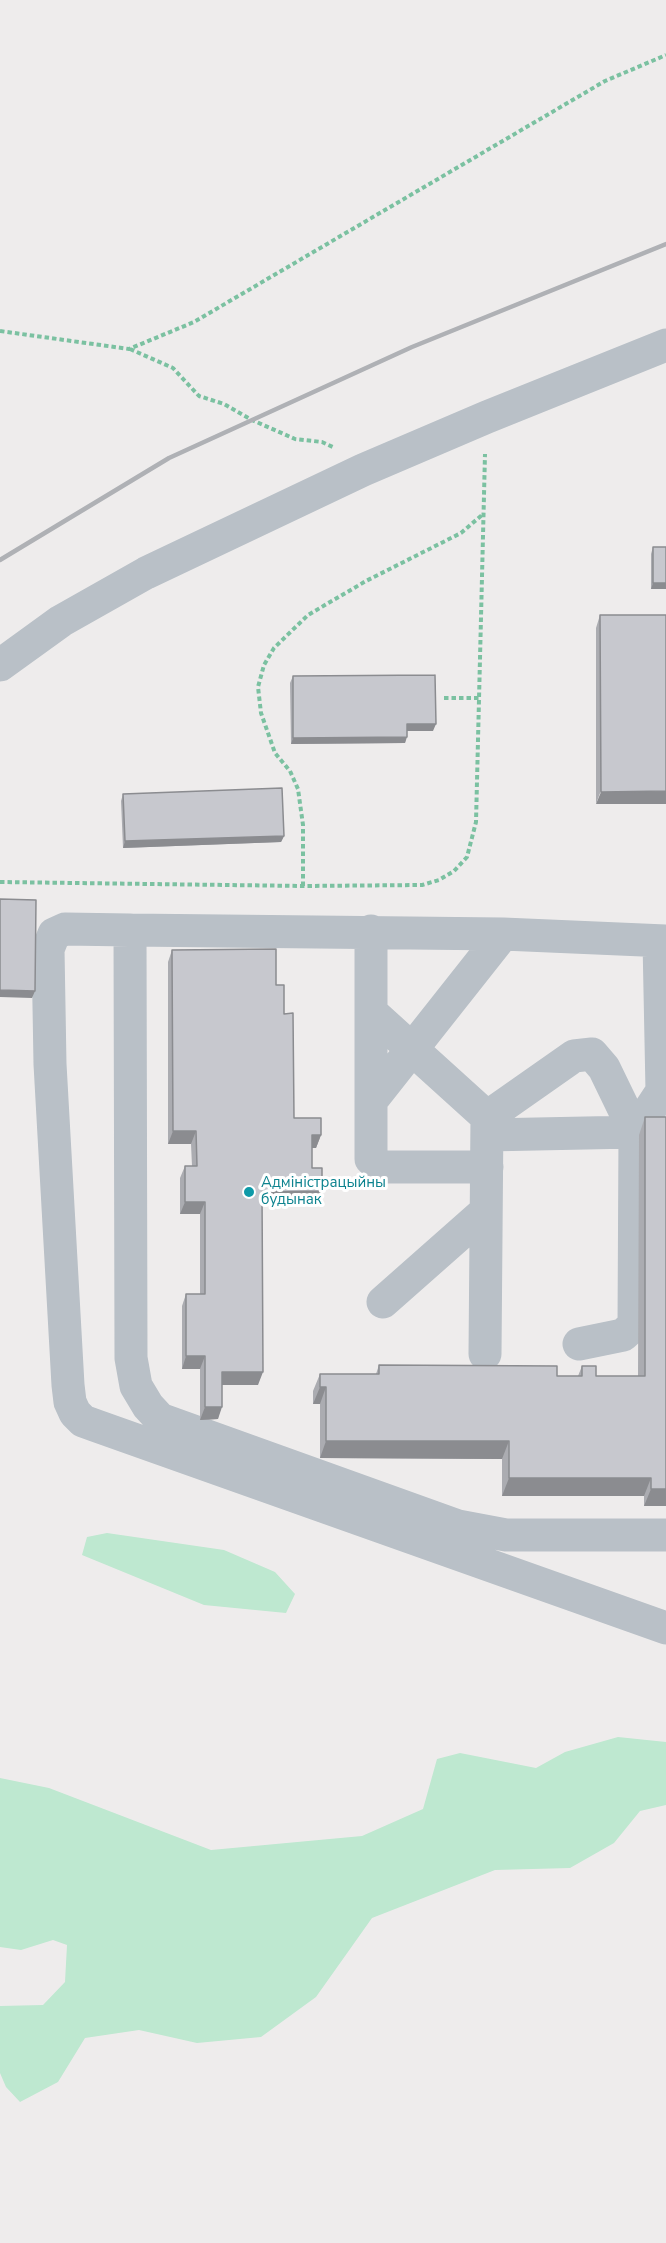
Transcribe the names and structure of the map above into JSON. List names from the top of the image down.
{
  "places": ["Адміністрацыйны будынак"]
}
